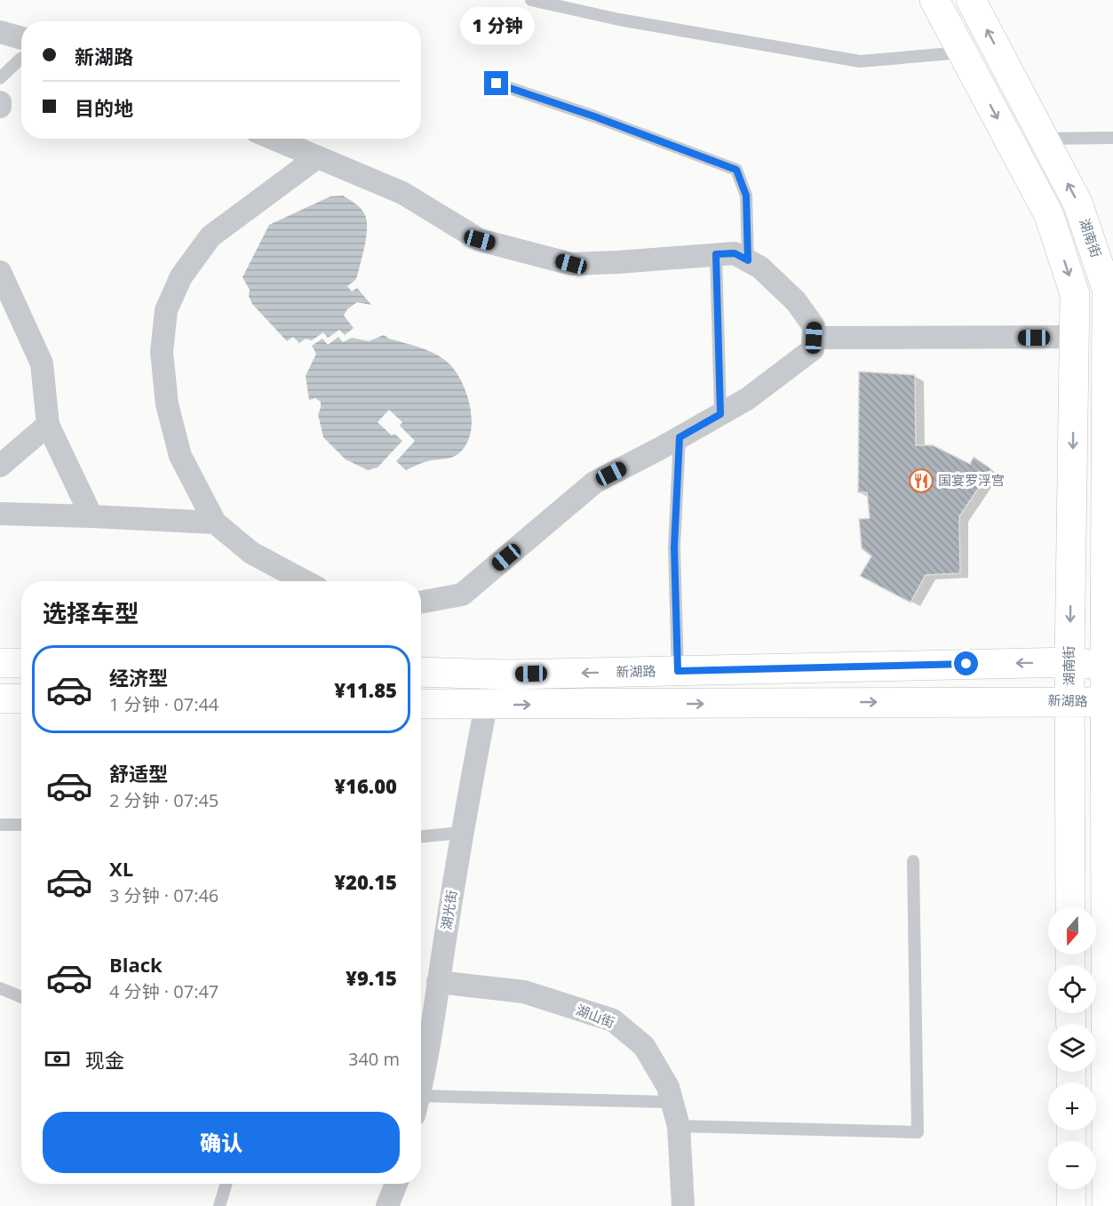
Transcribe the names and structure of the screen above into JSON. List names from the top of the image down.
{
  "streets": {
    "main road": ["湖南街", "新湖路"],
    "street": ["湖光街", "湖山街"]
  },
  "crossings": [
    ["湖南街", "新湖路"],
    ["新湖路", "湖光街"],
    ["湖光街", "湖山街"]
  ],
  "places": {
    "restaurant": ["国宴罗浮宫"]
  },
  "north": "bottom",
  "page": {
    "bubble": "1 分钟",
    "banner": ["新湖路", "目的地"],
    "heading": "选择车型",
    "list": [
      {
        "name": "经济型",
        "note": "1 分钟 · 07:44",
        "value": "¥11.85"
      },
      {
        "name": "舒适型",
        "note": "2 分钟 · 07:45",
        "value": "¥16.00"
      },
      {
        "name": "XL",
        "note": "3 分钟 · 07:46",
        "value": "¥20.15"
      },
      {
        "name": "Black",
        "note": "4 分钟 · 07:47",
        "value": "¥9.15"
      }
    ],
    "map_buttons": ["+", "−"],
    "pay": ["现金", "340 m"],
    "buttons": "确认"
  }
}
